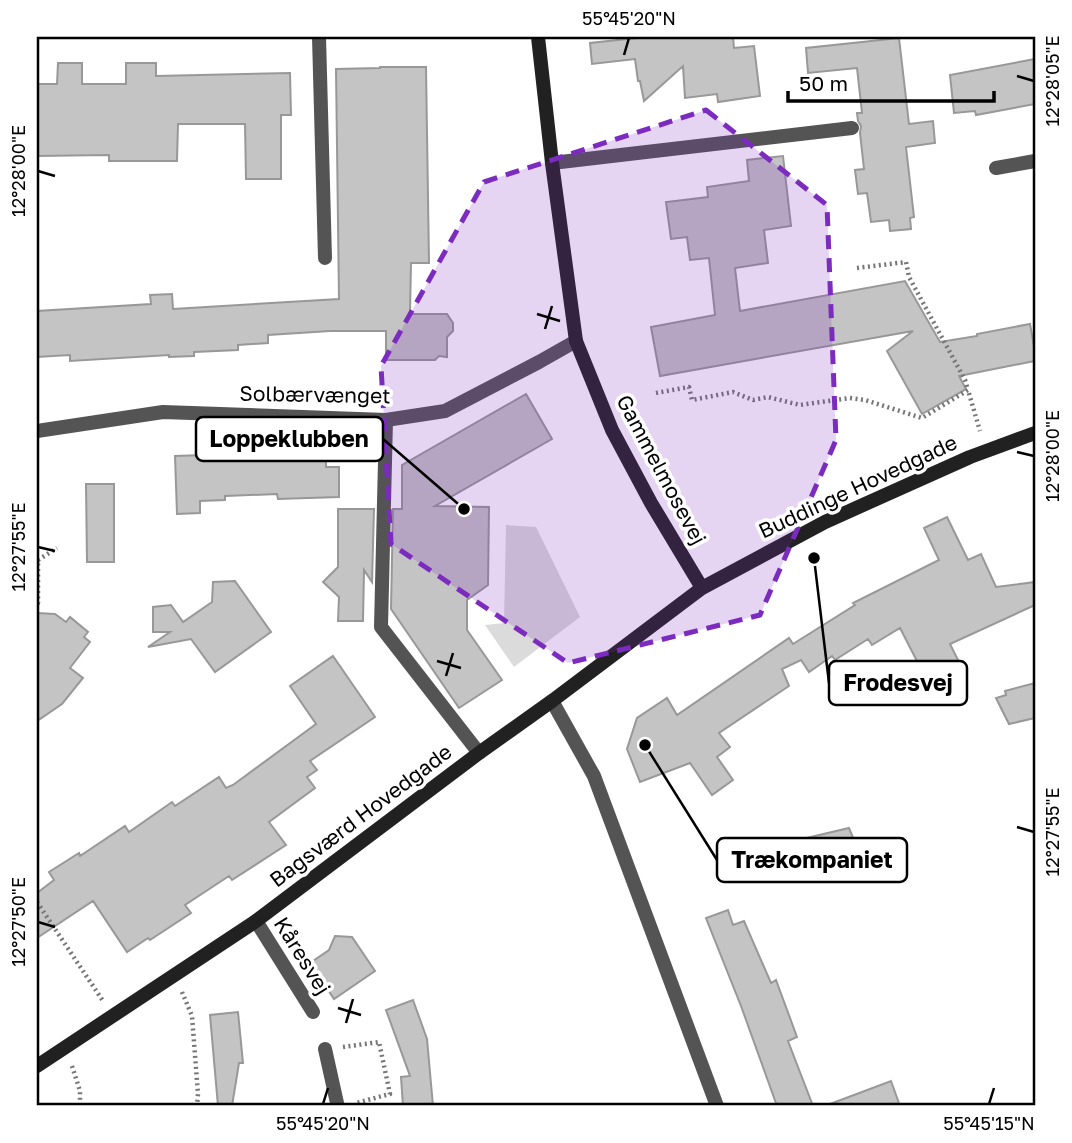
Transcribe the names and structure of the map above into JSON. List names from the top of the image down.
{
  "streets": {
    "street": [
      "Solbærvænget",
      "Gammelmosevej",
      "Buddinge Hovedgade",
      "Bagsværd Hovedgade",
      "Kåresvej"
    ]
  },
  "crossings": [
    ["Solbærvænget", "Gammelmosevej"],
    ["Gammelmosevej", "Buddinge Hovedgade"],
    ["Gammelmosevej", "Bagsværd Hovedgade"],
    ["Buddinge Hovedgade", "Bagsværd Hovedgade"],
    ["Bagsværd Hovedgade", "Kåresvej"]
  ],
  "places": ["Loppeklubben", "Frodesvej", "Trækompaniet"],
  "scale_bar": "50 m",
  "coordinates": [
    "55°45'20\"N",
    "12°28'05\"E",
    "12°28'00\"E",
    "12°27'55\"E",
    "12°27'50\"E",
    "55°45'15\"N"
  ]
}
